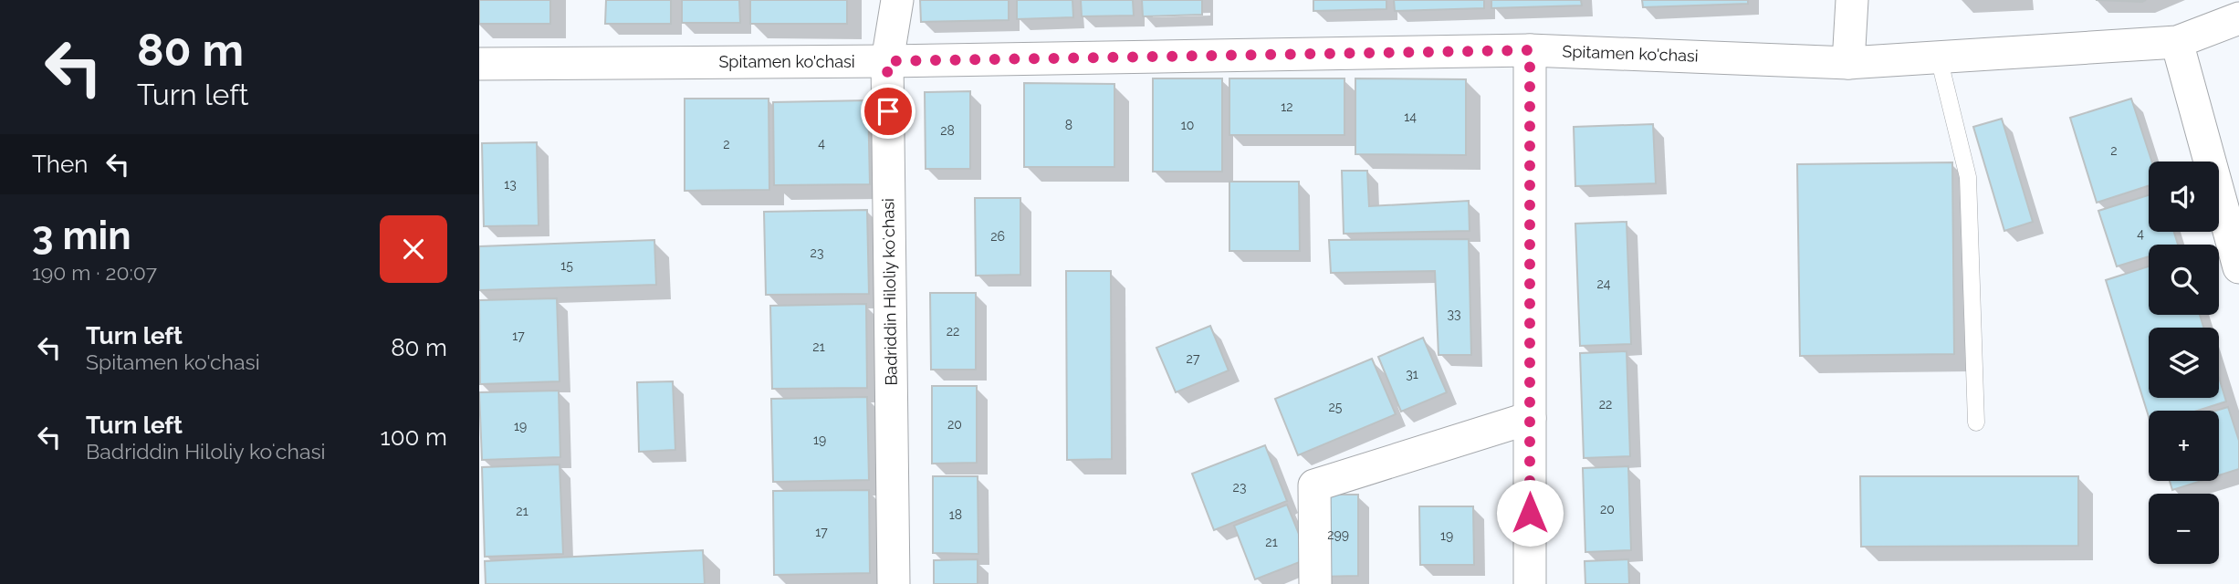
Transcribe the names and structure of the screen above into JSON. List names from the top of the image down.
{
  "streets": {
    "street": ["Spitamen ko'chasi", "Badriddin Hiloliy koʻchasi"]
  },
  "crossings": [
    ["Spitamen ko'chasi", "Badriddin Hiloliy koʻchasi"]
  ],
  "house_numbers": [
    "12",
    "14",
    "8",
    "10",
    "28",
    "4",
    "2",
    "2",
    "13",
    "4",
    "26",
    "23",
    "15",
    "24",
    "33",
    "22",
    "17",
    "21",
    "27",
    "31",
    "22",
    "25",
    "20",
    "19",
    "19",
    "23",
    "20",
    "21",
    "18",
    "17",
    "299",
    "19",
    "21"
  ],
  "page": {
    "turn": ["80 m", "Turn left"],
    "then": "Then",
    "map_buttons": ["+", "−"],
    "heading": ["3 min", "190 m · 20:07"],
    "list": [
      {
        "name": "Turn left",
        "note": "Spitamen ko'chasi",
        "value": "80 m"
      },
      {
        "name": "Turn left",
        "note": "Badriddin Hiloliy koʻchasi",
        "value": "100 m"
      }
    ]
  }
}
